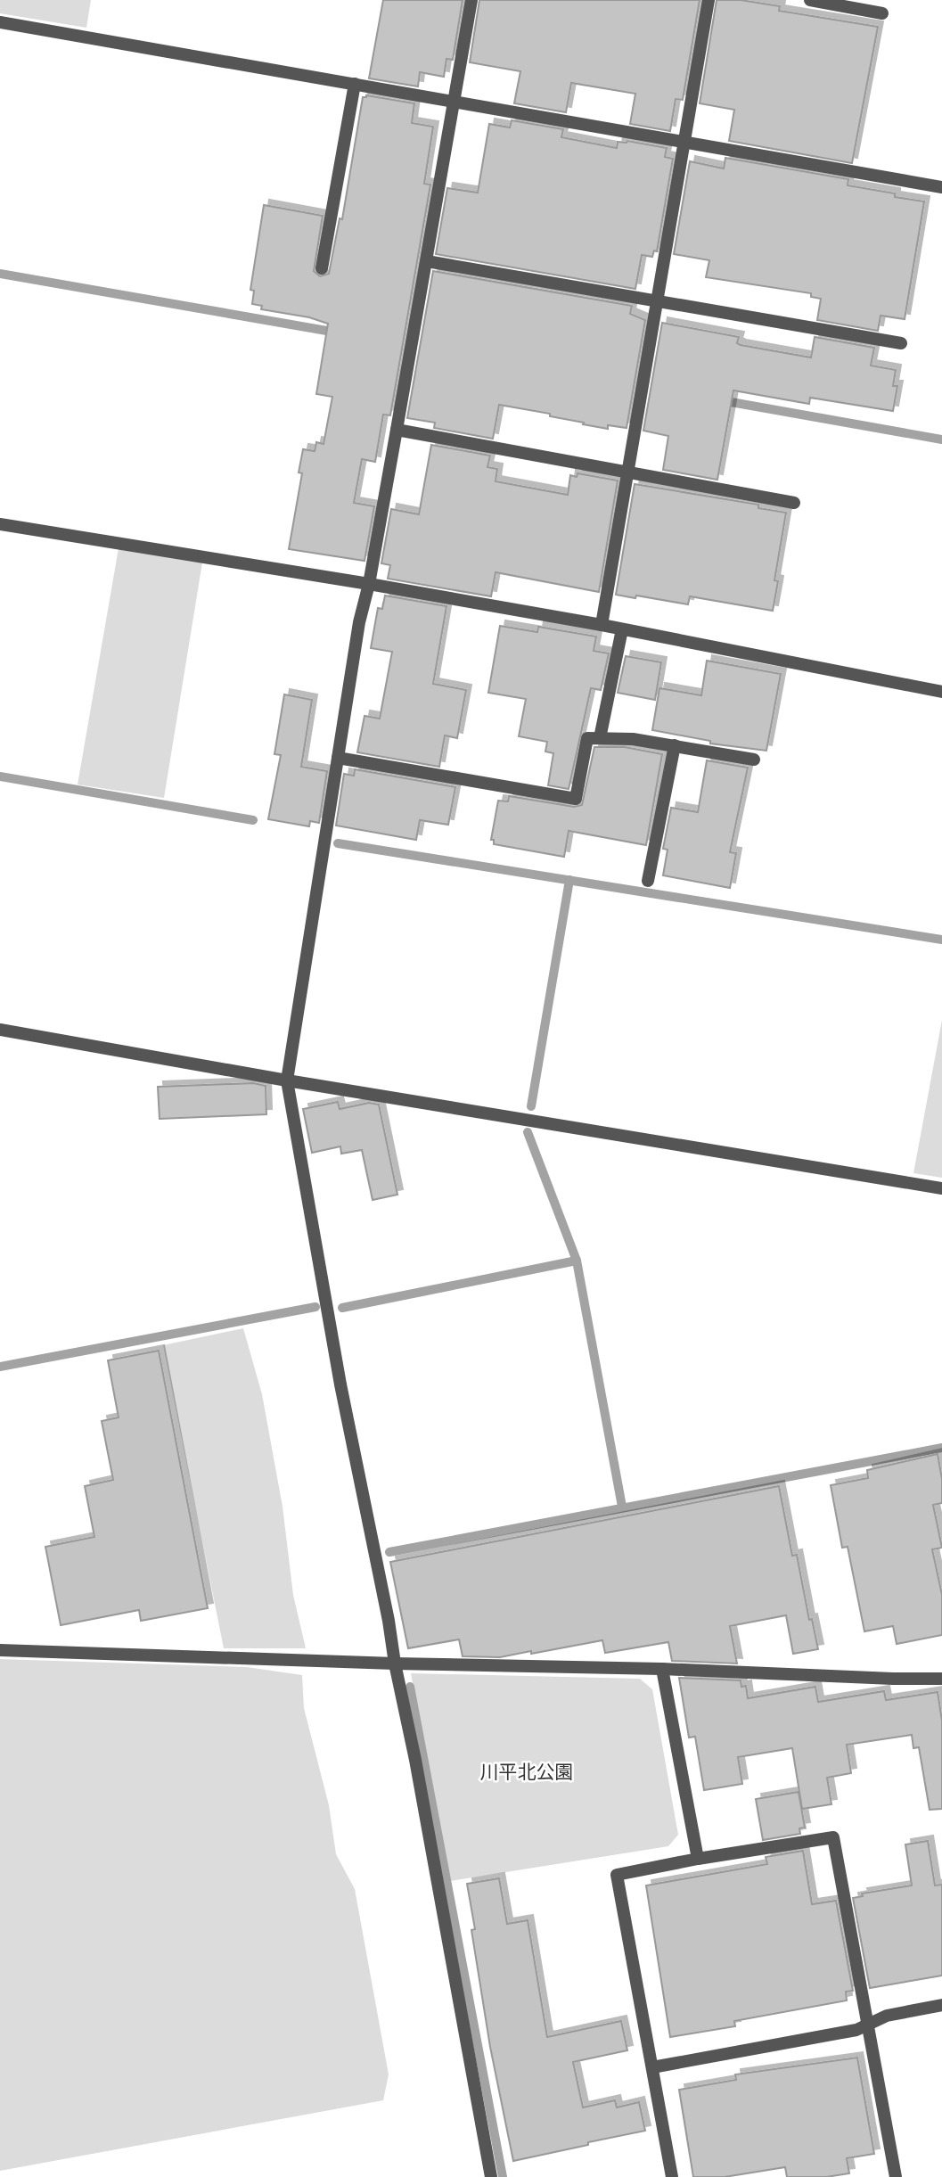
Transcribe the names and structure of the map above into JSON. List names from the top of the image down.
{
  "parks": ["川平北公園"]
}
